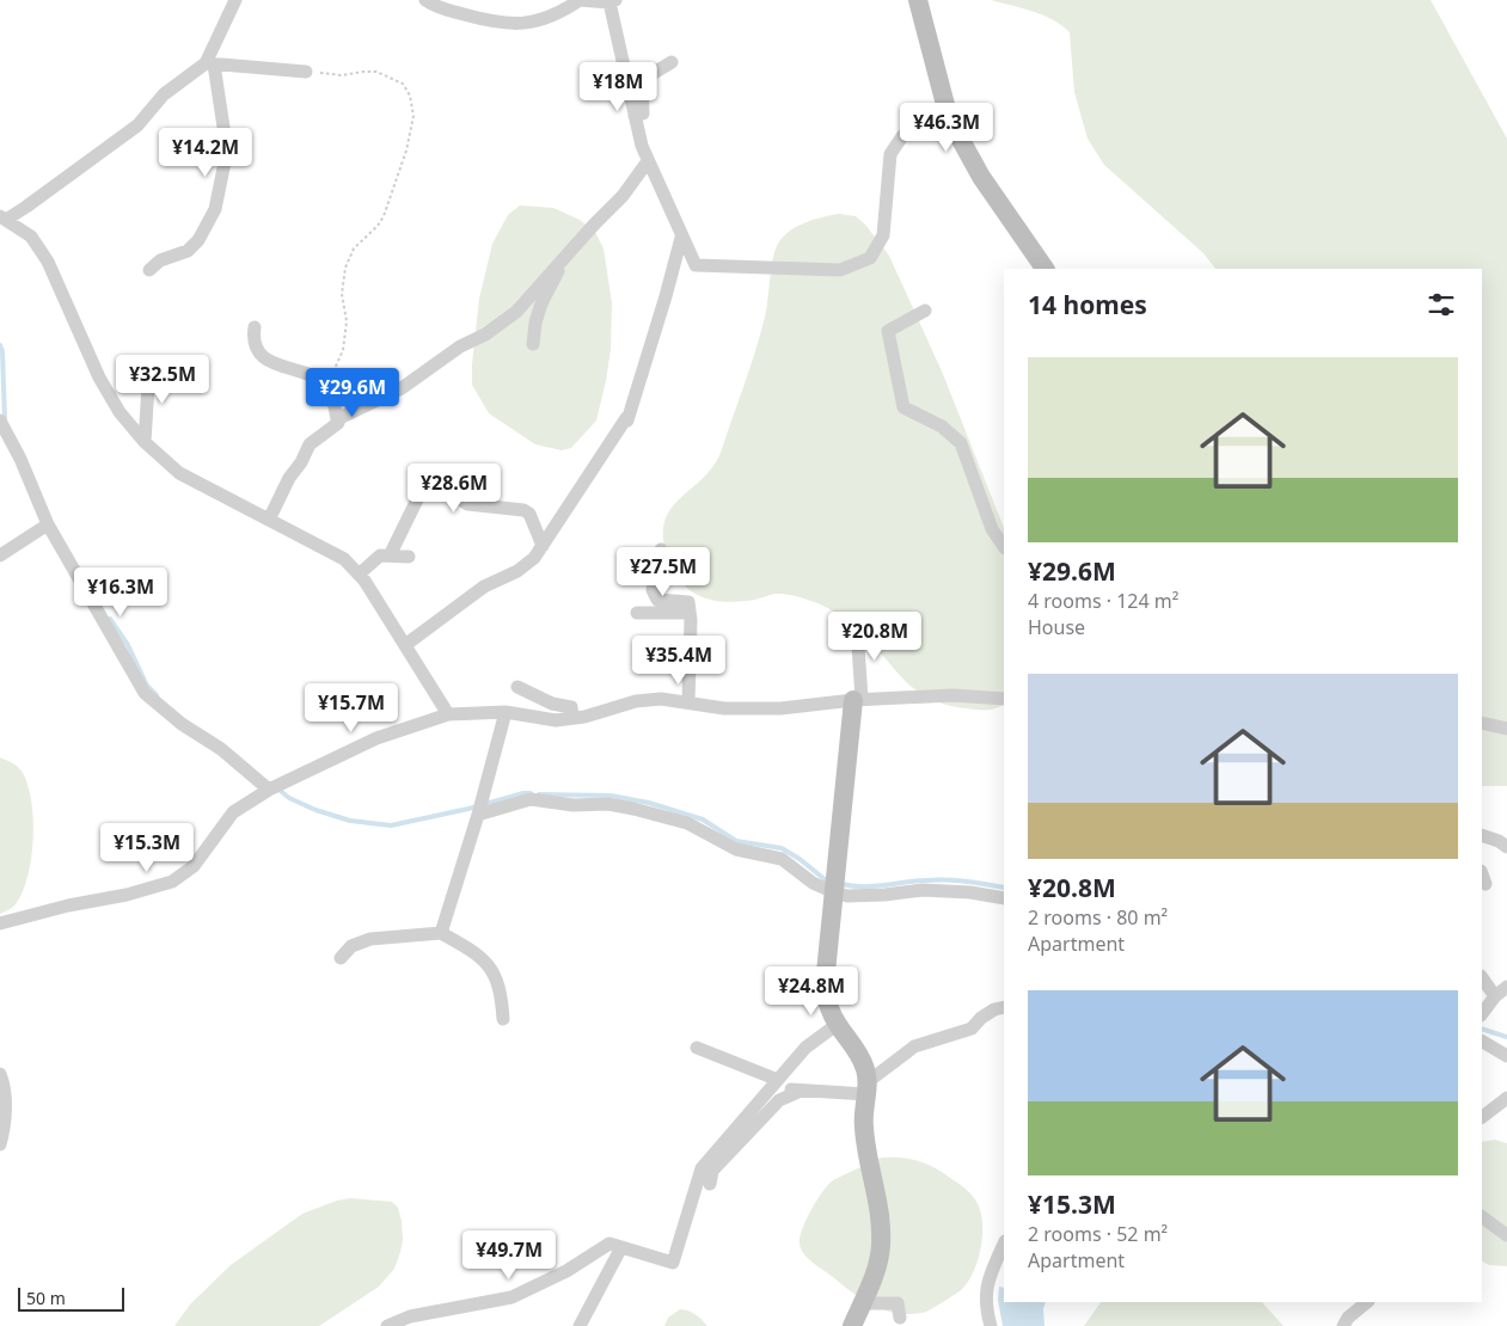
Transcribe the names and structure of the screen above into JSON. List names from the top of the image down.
{
  "scale_bar": "50 m",
  "page": {
    "price": [
      "¥18M",
      "¥46.3M",
      "¥14.2M",
      "¥32.5M",
      "¥29.6M",
      "¥28.6M",
      "¥27.5M",
      "¥16.3M",
      "¥20.8M",
      "¥35.4M",
      "¥15.7M",
      "¥15.3M",
      "¥24.8M",
      "¥49.7M"
    ],
    "heading": "14 homes",
    "list": [
      {
        "name": "¥29.6M",
        "note": "4 rooms · 124 m² · House"
      },
      {
        "name": "¥20.8M",
        "note": "2 rooms · 80 m² · Apartment"
      },
      {
        "name": "¥15.3M",
        "note": "2 rooms · 52 m² · Apartment"
      }
    ],
    "scale": "50 m"
  }
}
